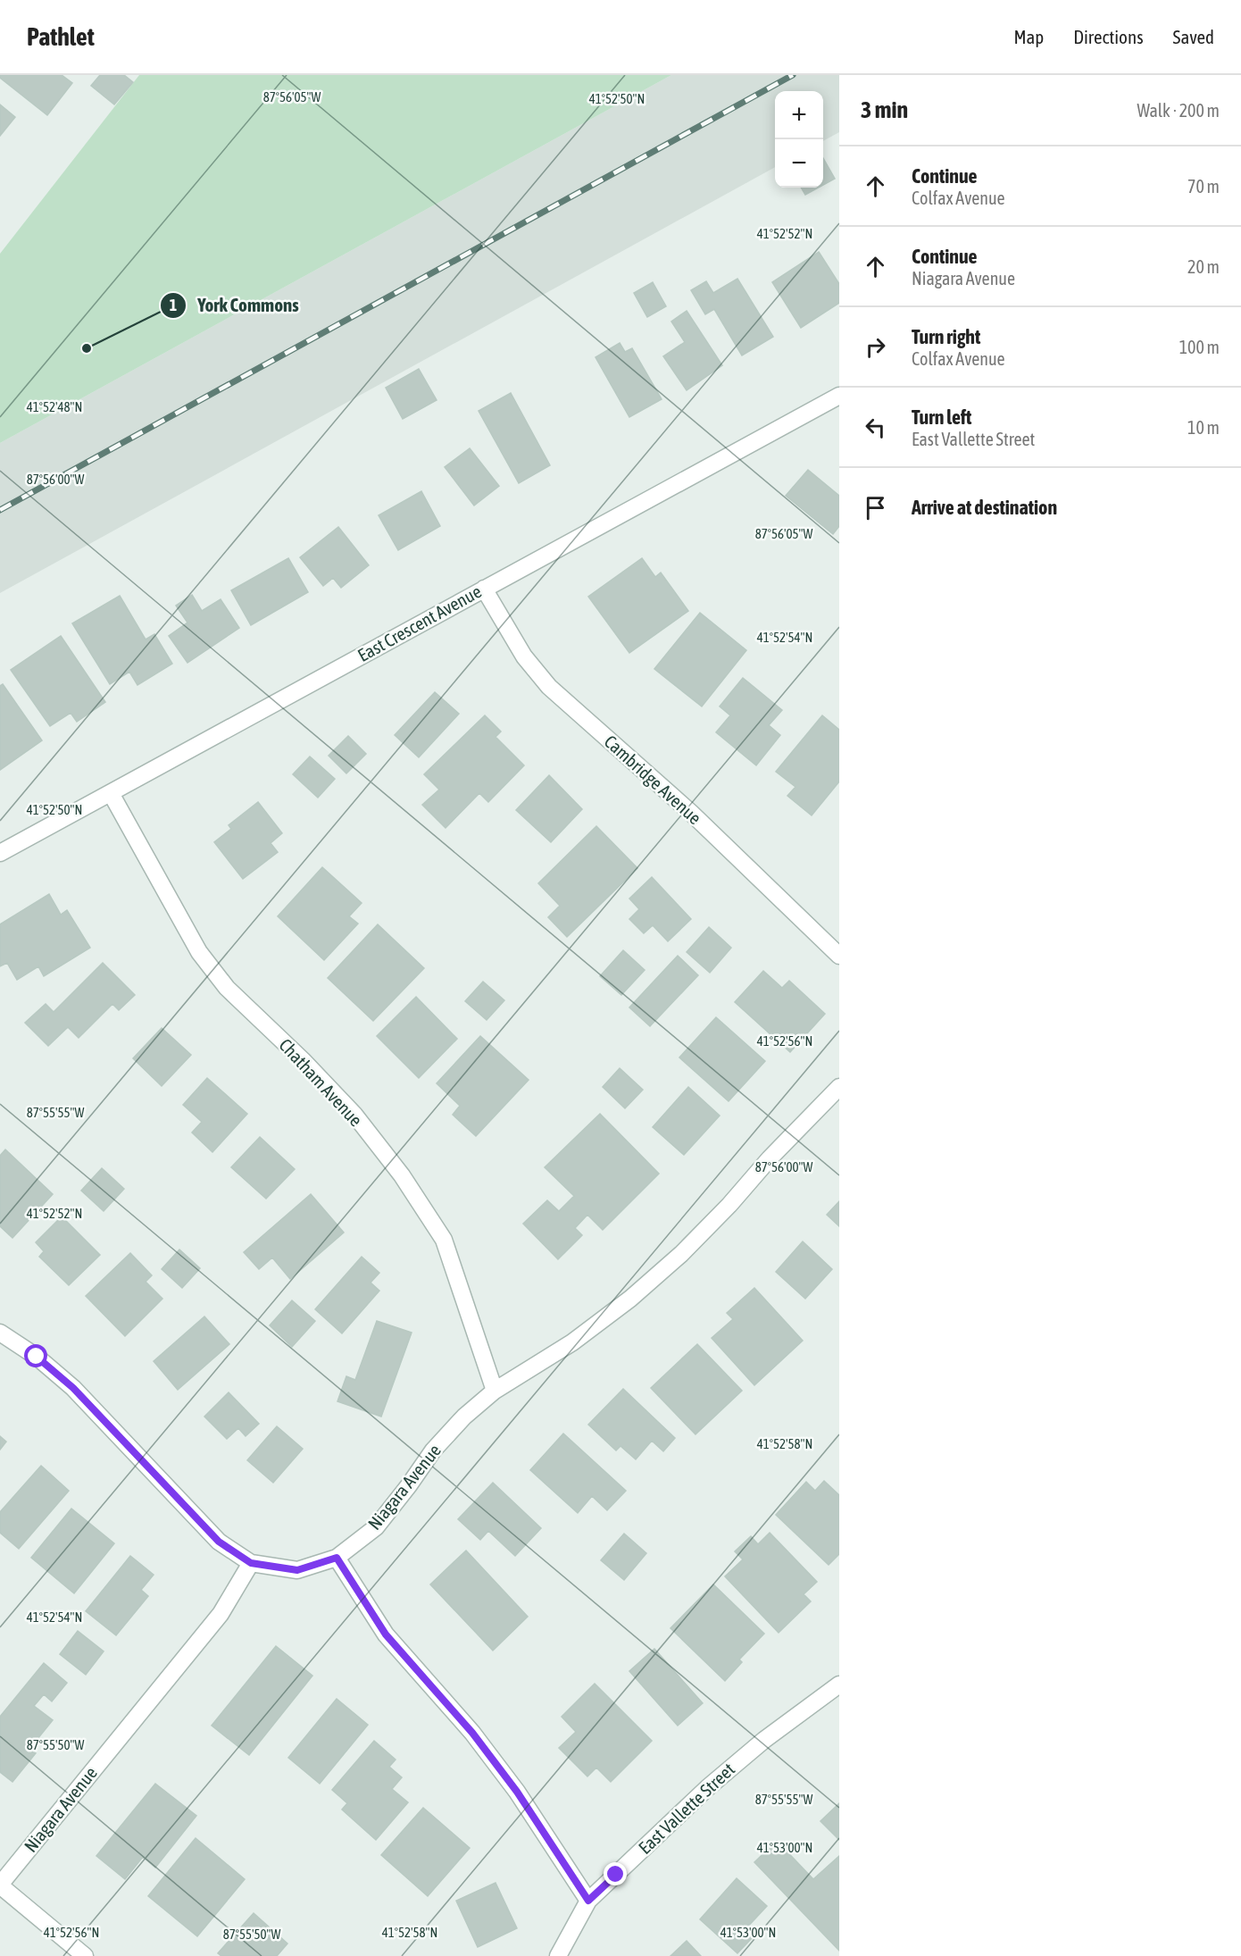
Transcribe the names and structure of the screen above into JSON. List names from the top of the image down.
{
  "streets": {
    "street": [
      "East Crescent Avenue",
      "Cambridge Avenue",
      "Chatham Avenue",
      "Niagara Avenue",
      "East Vallette Street"
    ]
  },
  "crossings": [
    ["East Crescent Avenue", "Cambridge Avenue"],
    ["East Crescent Avenue", "Chatham Avenue"],
    ["Chatham Avenue", "Niagara Avenue"]
  ],
  "places": ["York Commons"],
  "page": {
    "header": "Pathlet",
    "nav": ["Map", "Directions", "Saved"],
    "heading": ["3 min", "Walk · 200 m"],
    "map_buttons": ["+", "−"],
    "list": [
      ["Continue", "Colfax Avenue", "70 m"],
      ["Continue", "Niagara Avenue", "20 m"],
      ["Turn right", "Colfax Avenue", "100 m"],
      ["Turn left", "East Vallette Street", "10 m"],
      "Arrive at destination"
    ]
  },
  "coordinates": [
    "87°56'05\"W",
    "41°52'50\"N",
    "41°52'52\"N",
    "41°52'48\"N",
    "87°56'00\"W",
    "41°52'54\"N",
    "41°52'56\"N",
    "87°55'55\"W",
    "41°52'58\"N",
    "87°55'50\"W",
    "41°53'00\"N"
  ]
}
